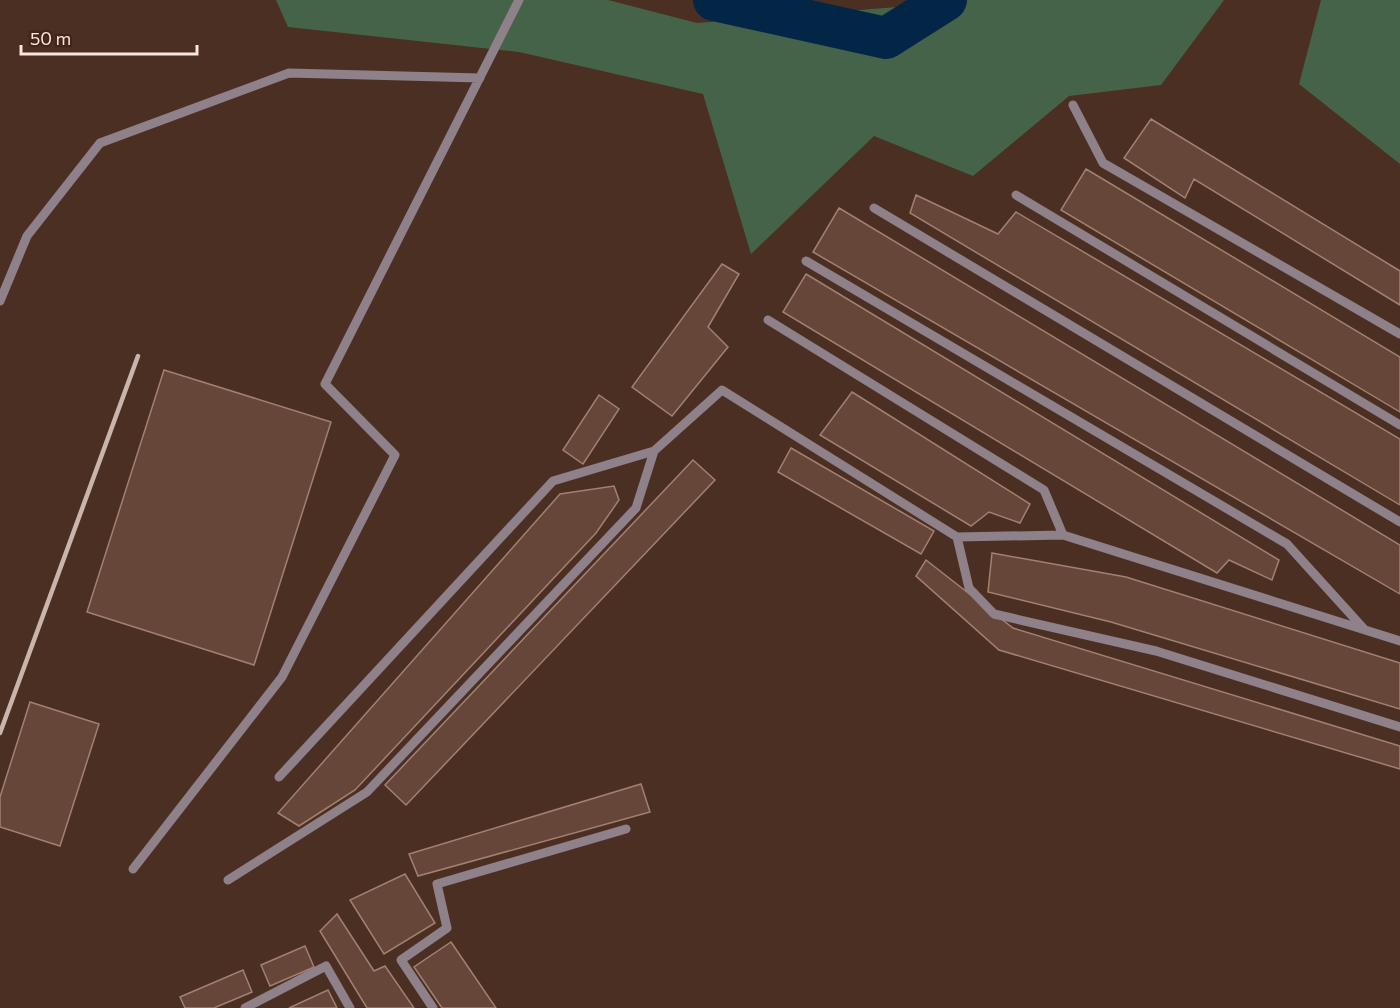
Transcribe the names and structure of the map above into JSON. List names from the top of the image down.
{
  "scale_bar": "50 m"
}
